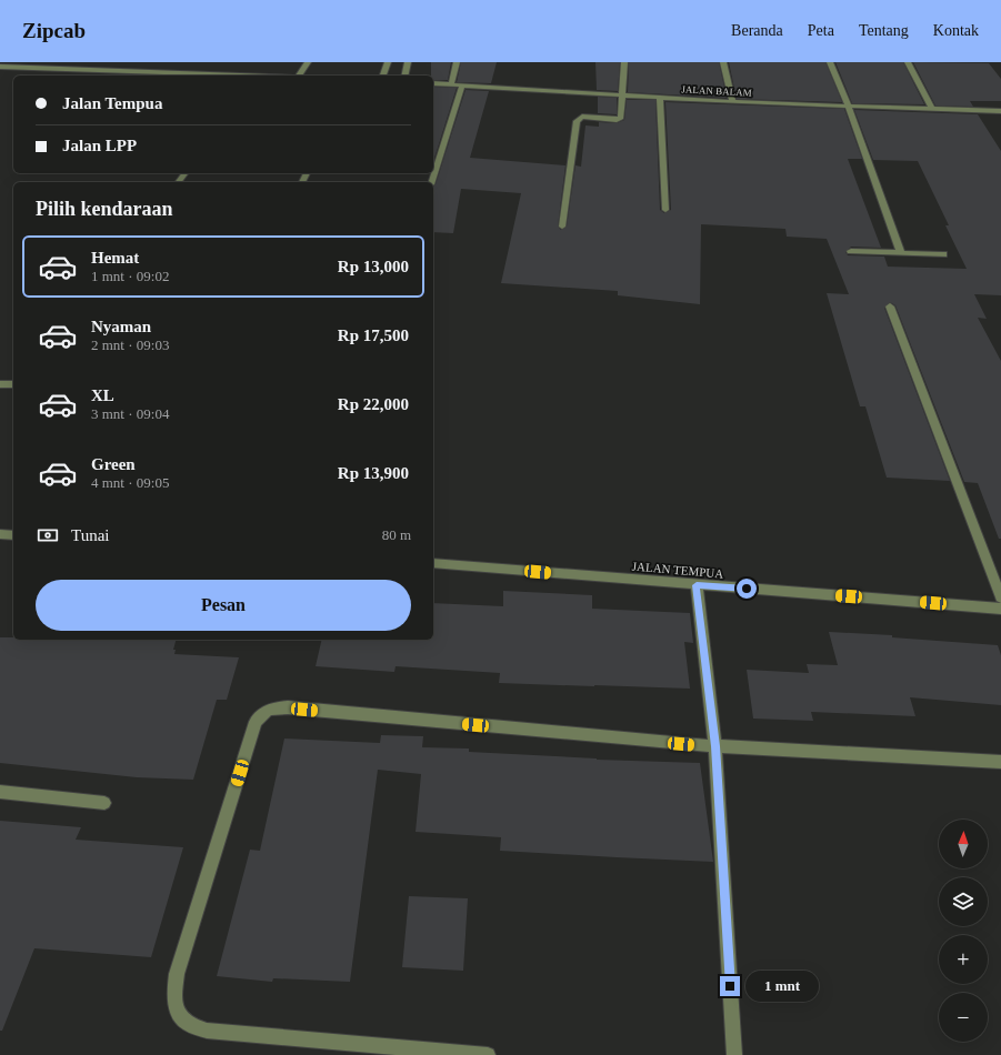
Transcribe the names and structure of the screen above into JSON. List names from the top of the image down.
{
  "streets": {
    "street": ["JALAN BALAM", "JALAN TEMPUA"]
  },
  "north": "top",
  "page": {
    "header": "Zipcab",
    "nav": [
      "Beranda",
      "Peta",
      "Tentang",
      "Kontak"
    ],
    "banner": ["Jalan Tempua", "Jalan LPP"],
    "heading": "Pilih kendaraan",
    "list": [
      {
        "name": "Hemat",
        "note": "1 mnt · 09:02",
        "value": "Rp 13,000"
      },
      {
        "name": "Nyaman",
        "note": "2 mnt · 09:03",
        "value": "Rp 17,500"
      },
      {
        "name": "XL",
        "note": "3 mnt · 09:04",
        "value": "Rp 22,000"
      },
      {
        "name": "Green",
        "note": "4 mnt · 09:05",
        "value": "Rp 13,900"
      }
    ],
    "pay": ["Tunai", "80 m"],
    "buttons": "Pesan",
    "map_buttons": ["+", "−"],
    "bubble": "1 mnt"
  }
}
